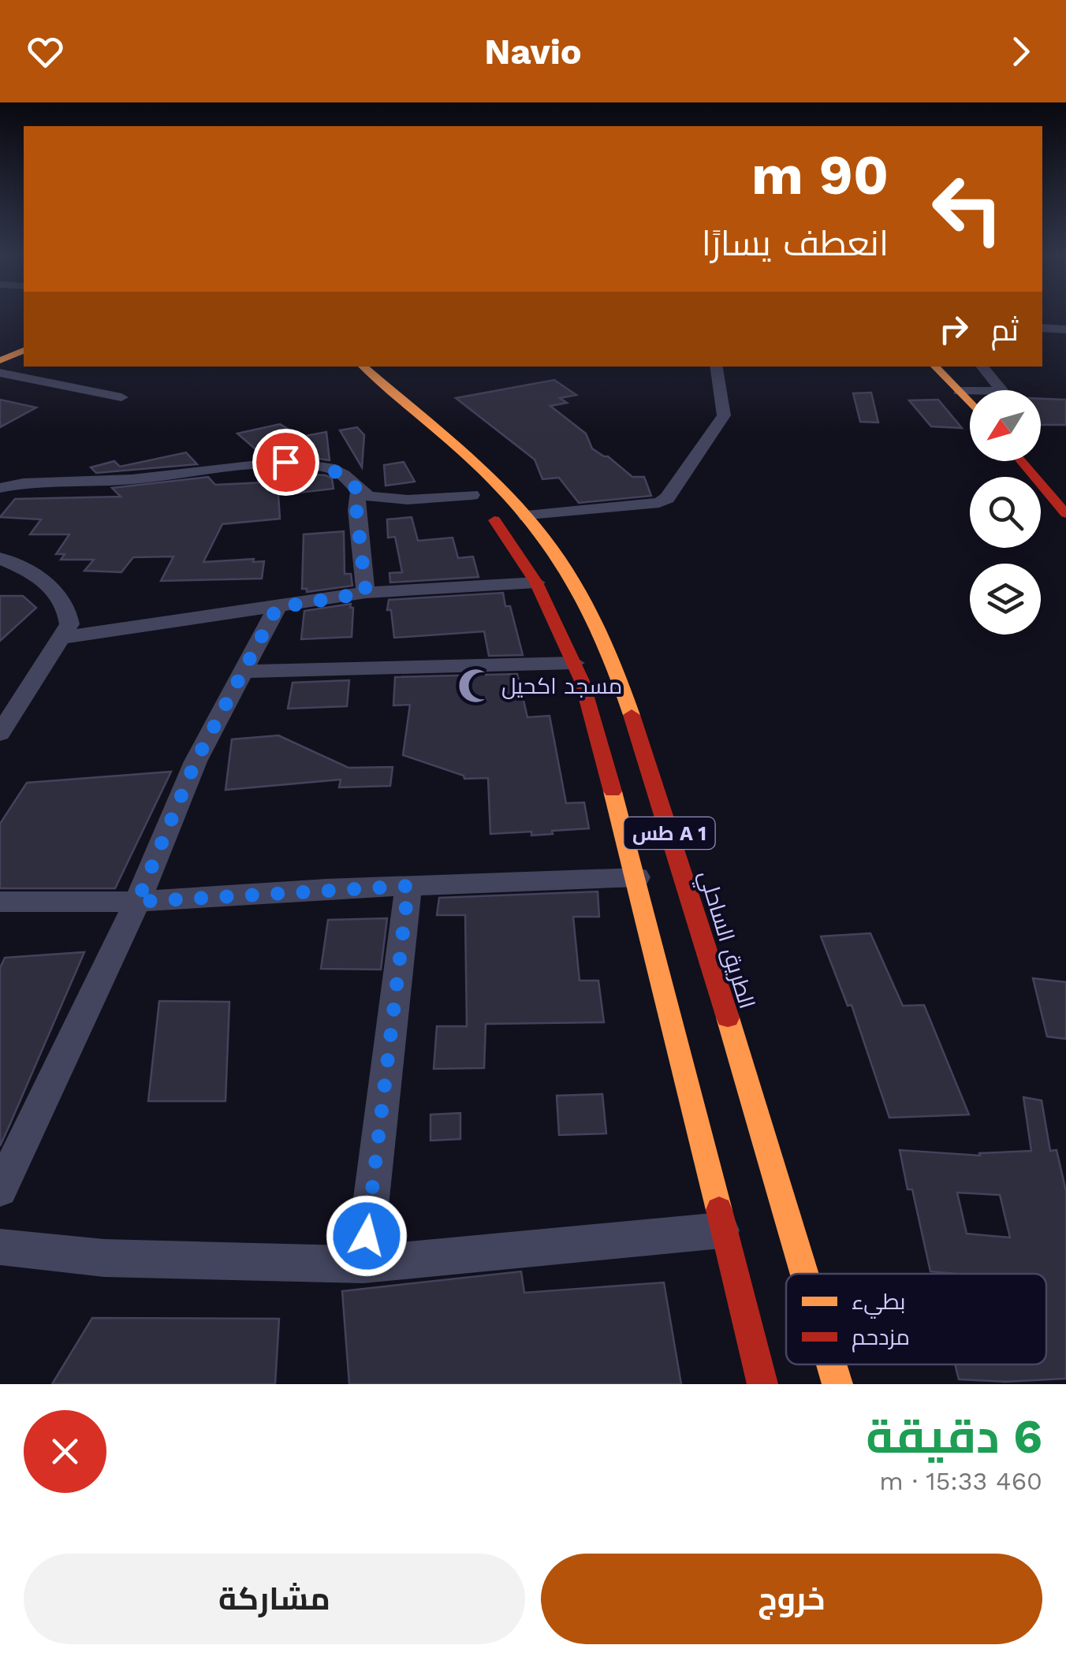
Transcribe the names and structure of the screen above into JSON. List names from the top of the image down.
{
  "streets": {
    "main road": ["طس A 1", "الطريق الساحلي"]
  },
  "places": {
    "mosque": ["مسجد اكحيل"]
  },
  "legend": ["بطيء", "مزدحم"],
  "north": "bottom left",
  "page": {
    "header": "Navio",
    "turn": ["90 m", "انعطف يسارًا"],
    "then": "ثم",
    "heading": ["6 دقيقة", "460 m · 15:33"],
    "buttons": ["خروج", "مشاركة"]
  }
}
